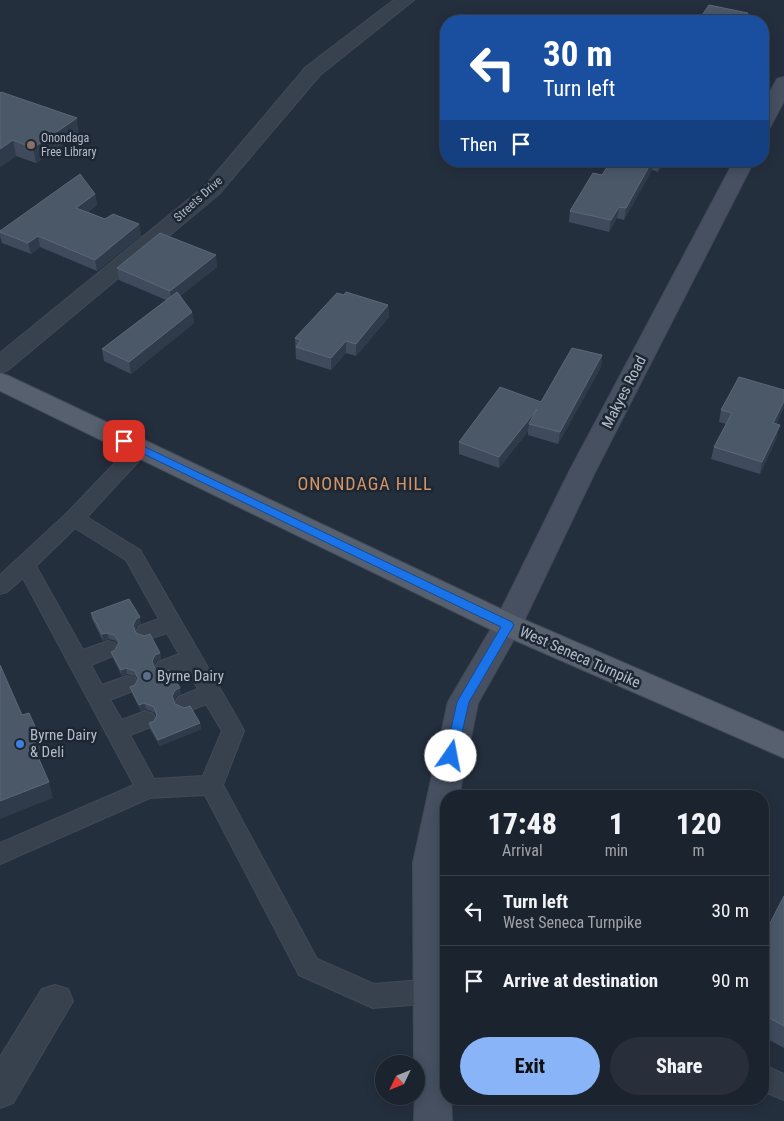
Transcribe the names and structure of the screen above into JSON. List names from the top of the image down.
{
  "streets": {
    "main road": ["West Seneca Turnpike"],
    "street": ["Streets Drive", "Makyes Road"]
  },
  "crossings": [
    ["Makyes Road", "West Seneca Turnpike"]
  ],
  "districts": ["ONONDAGA HILL"],
  "places": ["Onondaga Free Library", "Byrne Dairy", "Byrne Dairy & Deli"],
  "north": "bottom left",
  "page": {
    "turn": ["30 m", "Turn left"],
    "then": "Then",
    "eta": [
      "17:48",
      "Arrival",
      "1",
      "min",
      "120",
      "m"
    ],
    "list": [
      {
        "name": "Turn left",
        "note": "West Seneca Turnpike",
        "value": "30 m"
      },
      {
        "name": "Arrive at destination",
        "value": "90 m"
      }
    ],
    "buttons": ["Exit", "Share"]
  }
}
